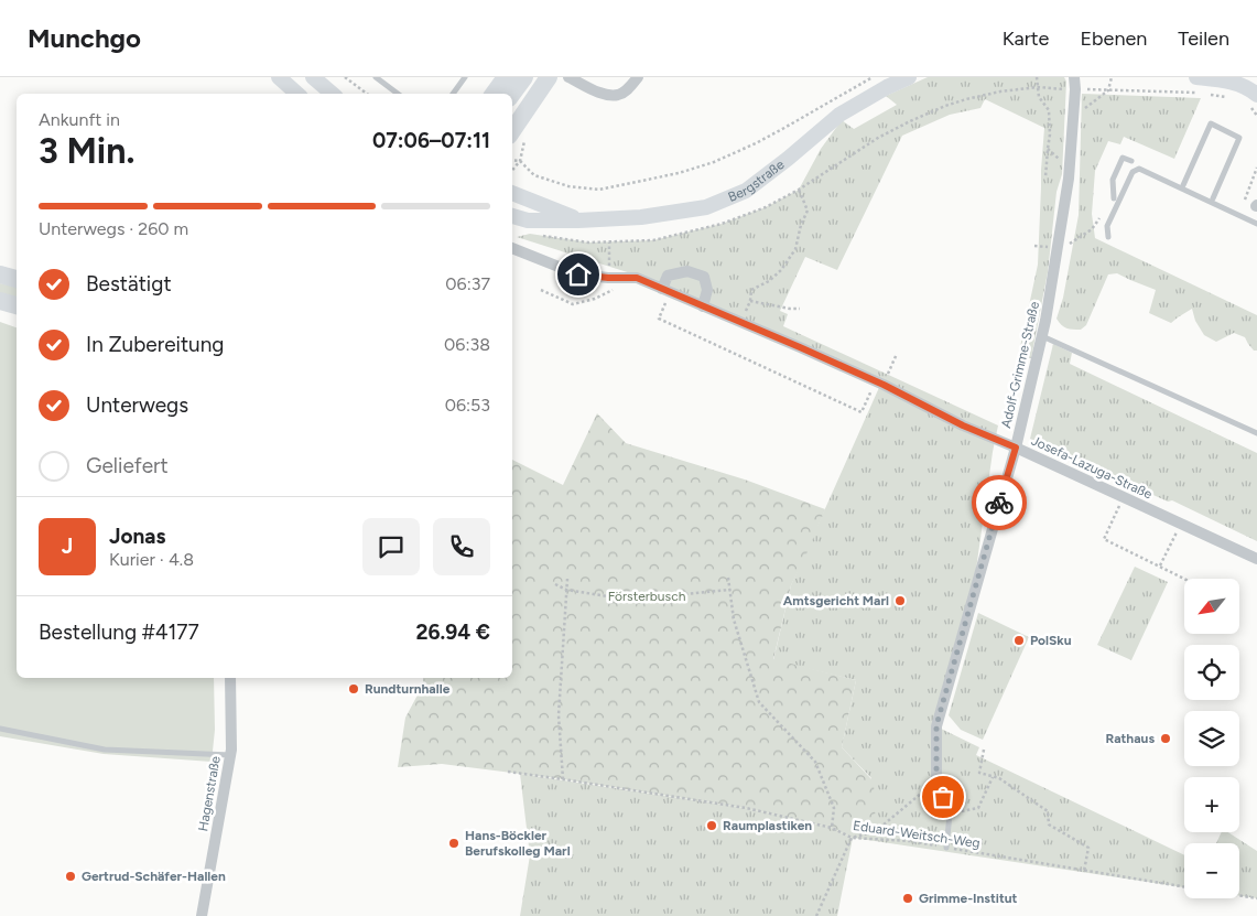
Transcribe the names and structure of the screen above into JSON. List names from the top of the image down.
{
  "streets": {
    "street": [
      "Bergstraße",
      "Adolf-Grimme-Straße",
      "Josefa-Lazuga-Straße",
      "Hagenstraße"
    ],
    "path": ["Eduard-Weitsch-Weg"]
  },
  "crossings": [
    ["Adolf-Grimme-Straße", "Josefa-Lazuga-Straße"]
  ],
  "parks": ["Försterbusch"],
  "places": [
    "Amtsgericht Marl",
    "PolSku",
    "Rundturnhalle",
    "Rathaus",
    "Raumplastiken",
    "Hans-Böckler Berufskolleg Marl",
    "Gertrud-Schäfer-Hallen",
    "Grimme-Institut"
  ],
  "north": "bottom left",
  "page": {
    "header": "Munchgo",
    "nav": ["Karte", "Ebenen", "Teilen"],
    "heading": ["3 Min.", "Ankunft in", "07:06–07:11"],
    "panel": [
      "Jonas",
      "Kurier · 4.8",
      "Bestellung #4177",
      "26.94 €"
    ],
    "bar": "Unterwegs · 260 m",
    "list": [
      ["Bestätigt", "06:37"],
      ["In Zubereitung", "06:38"],
      ["Unterwegs", "06:53"],
      "Geliefert"
    ],
    "round": "J",
    "map_buttons": ["+", "−"]
  }
}
